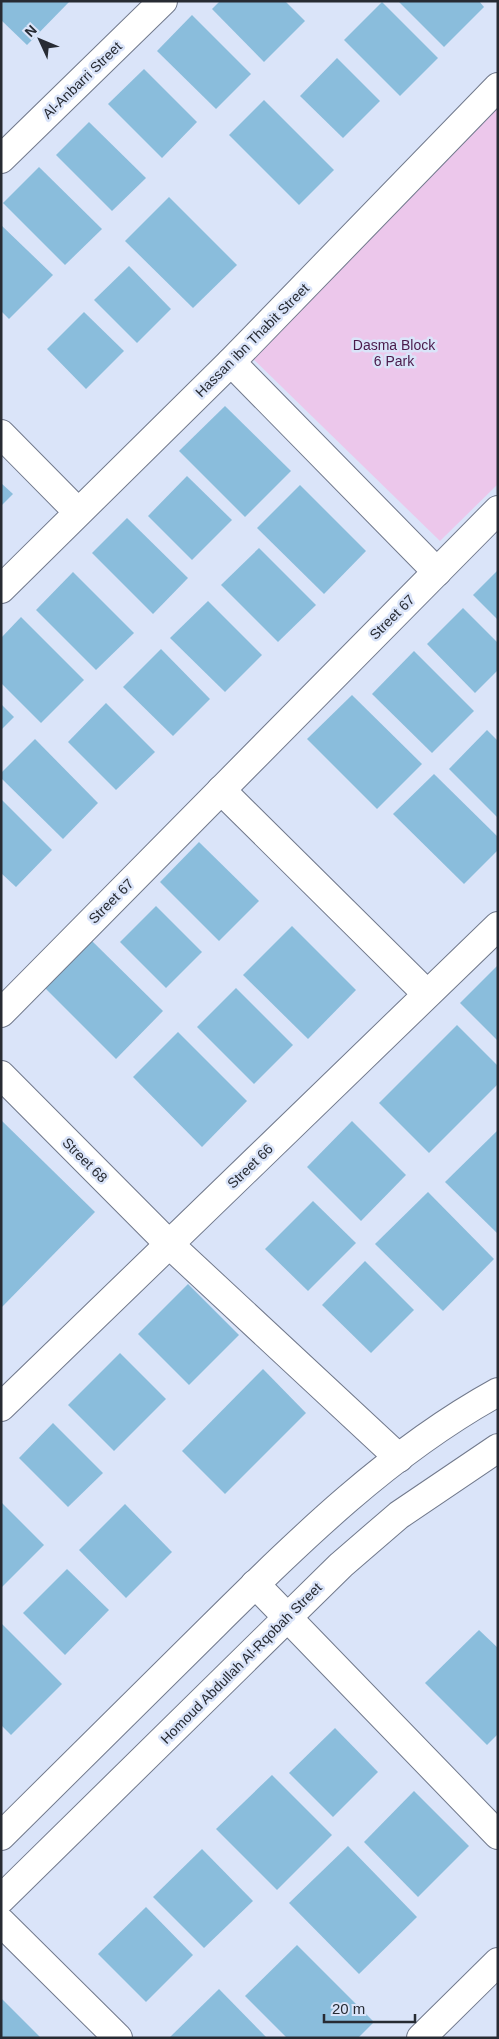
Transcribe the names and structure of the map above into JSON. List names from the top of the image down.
{
  "streets": {
    "street": [
      "Al-Anbarri Street",
      "Hassan ibn Thabit Street",
      "Street 67",
      "Street 68",
      "Street 66",
      "Homoud Abdullah Al-Rqobah Street"
    ]
  },
  "crossings": [
    ["Street 68", "Street 66"]
  ],
  "parks": ["Dasma Block 6 Park"],
  "scale_bar": "20 m",
  "north": "top left"
}
